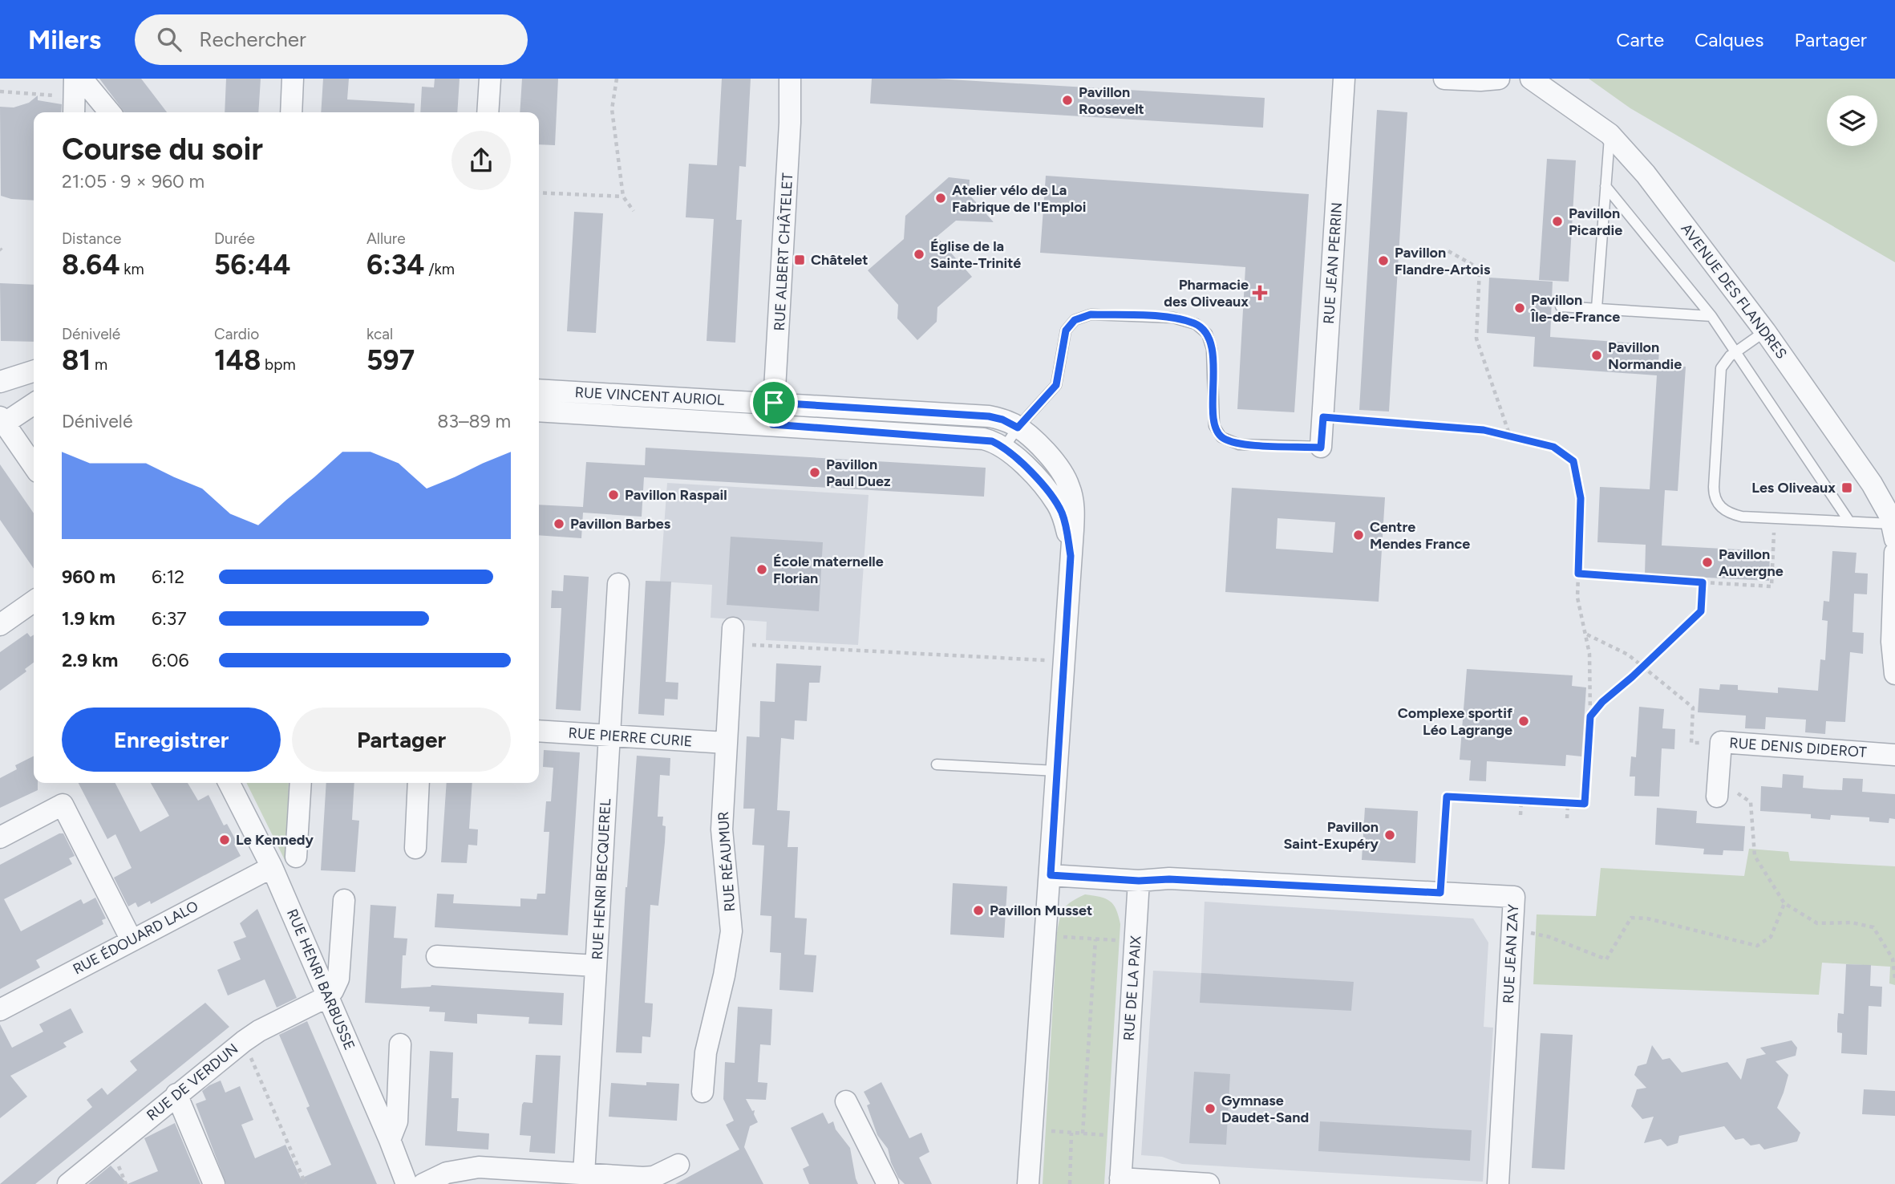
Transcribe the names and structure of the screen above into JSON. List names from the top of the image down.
{
  "streets": {
    "street": [
      "RUE ALBERT CHÂTELET",
      "RUE JEAN PERRIN",
      "AVENUE DES FLANDRES",
      "RUE VINCENT AURIOL",
      "RUE PIERRE CURIE",
      "RUE DENIS DIDEROT",
      "RUE RÉAUMUR",
      "RUE HENRI BECQUEREL",
      "RUE ÉDOUARD LALO",
      "RUE JEAN ZAY",
      "RUE HENRI BARBUSSE",
      "RUE DE LA PAIX",
      "RUE DE VERDUN"
    ]
  },
  "crossings": [
    ["RUE ALBERT CHÂTELET", "RUE VINCENT AURIOL"],
    ["RUE PIERRE CURIE", "RUE RÉAUMUR"],
    ["RUE PIERRE CURIE", "RUE HENRI BECQUEREL"],
    ["RUE ÉDOUARD LALO", "RUE HENRI BARBUSSE"],
    ["RUE JEAN ZAY", "RUE DE LA PAIX"],
    ["RUE HENRI BARBUSSE", "RUE DE VERDUN"]
  ],
  "places": {
    "other": [
      "Pavillon Roosevelt",
      "Atelier vélo de La Fabrique de l'Emploi",
      "Pavillon Picardie",
      "Église de la Sainte-Trinité",
      "Pavillon Flandre-Artois",
      "Pavillon Île-de-France",
      "Pavillon Normandie",
      "Pavillon Paul Duez",
      "Pavillon Raspail",
      "Pavillon Barbes",
      "Centre Mendes France",
      "Pavillon Auvergne",
      "École maternelle Florian",
      "Complexe sportif Léo Lagrange",
      "Pavillon Saint-Exupéry",
      "Le Kennedy",
      "Pavillon Musset",
      "Gymnase Daudet-Sand"
    ],
    "transit": ["Châtelet", "Les Oliveaux"],
    "health": ["Pharmacie des Oliveaux"]
  },
  "page": {
    "header": "Milers",
    "search": "Rechercher",
    "nav": ["Carte", "Calques", "Partager"],
    "heading": ["Course du soir", "21:05 · 9 × 960 m"],
    "stats": [
      ["Distance", "8.64 km"],
      ["Durée", "56:44"],
      ["Allure", "6:34 /km"],
      ["Dénivelé", "81 m"],
      ["Cardio", "148 bpm"],
      ["kcal", "597"]
    ],
    "chart": ["Dénivelé", "83–89 m"],
    "list": [
      {
        "name": "960 m",
        "note": "6:12"
      },
      {
        "name": "1.9 km",
        "note": "6:37"
      },
      {
        "name": "2.9 km",
        "note": "6:06"
      }
    ],
    "buttons": ["Enregistrer", "Partager"]
  }
}
